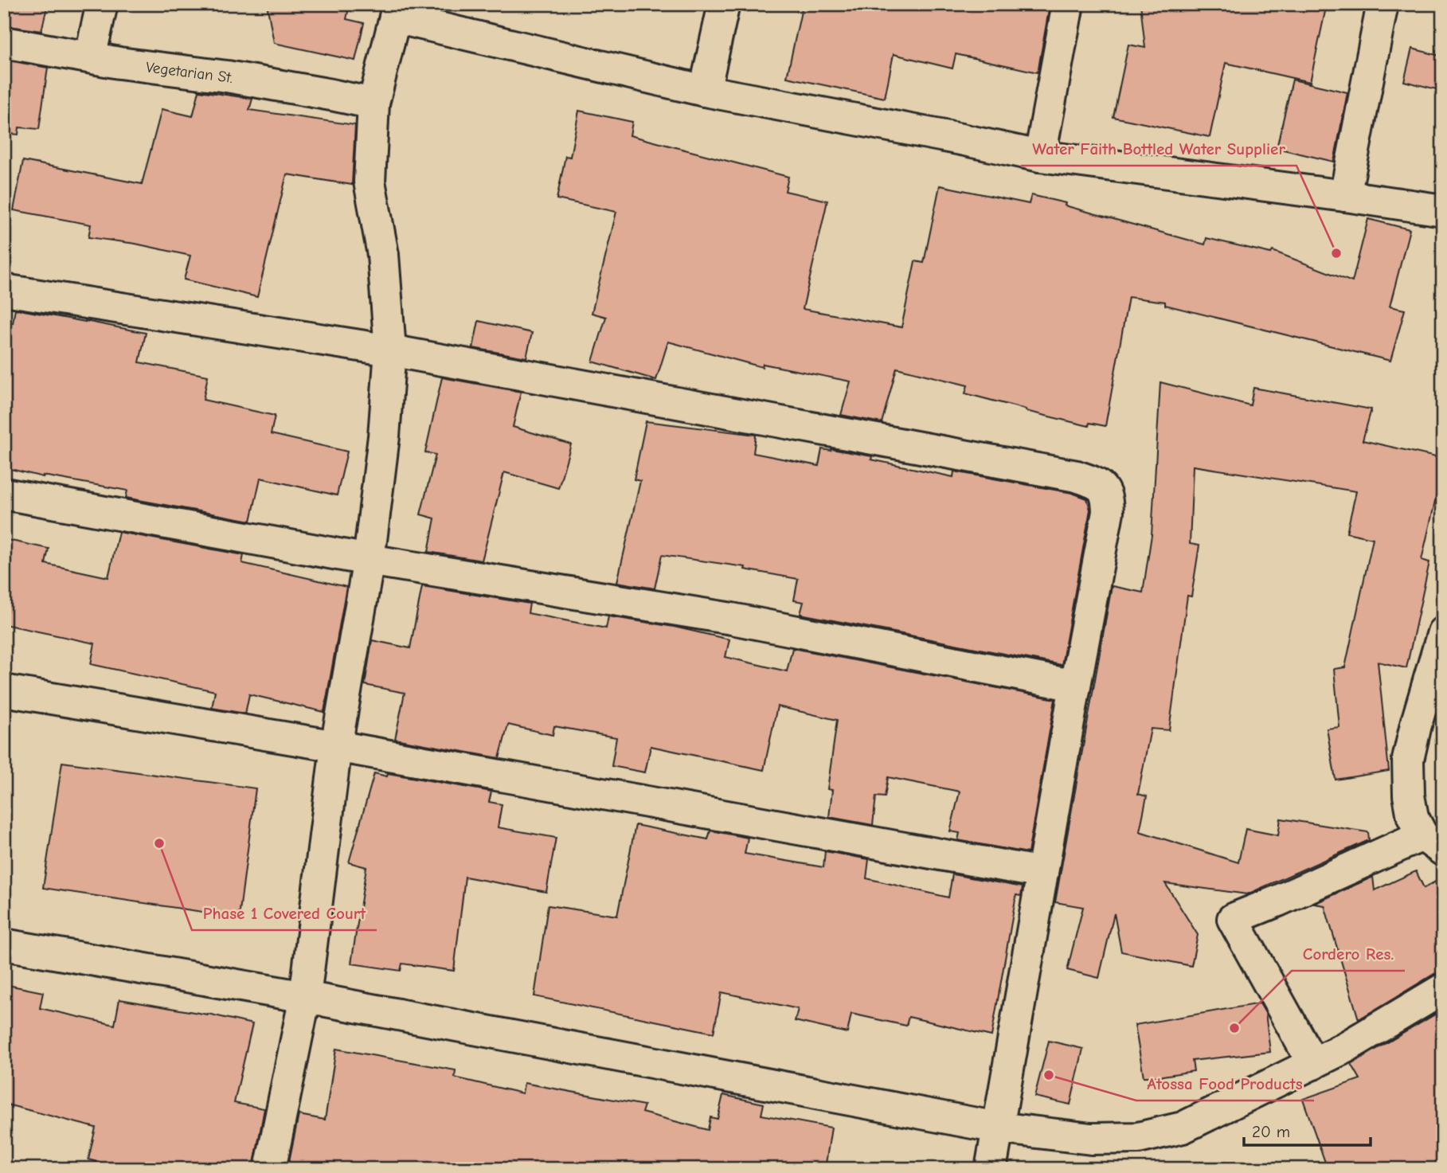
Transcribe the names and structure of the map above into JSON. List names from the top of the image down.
{
  "streets": {
    "street": ["Vegetarian St."]
  },
  "places": [
    "Water Faith Bottled Water Supplier",
    "Phase 1 Covered Court",
    "Cordero Res.",
    "Atossa Food Products"
  ],
  "scale_bar": "20 m"
}
